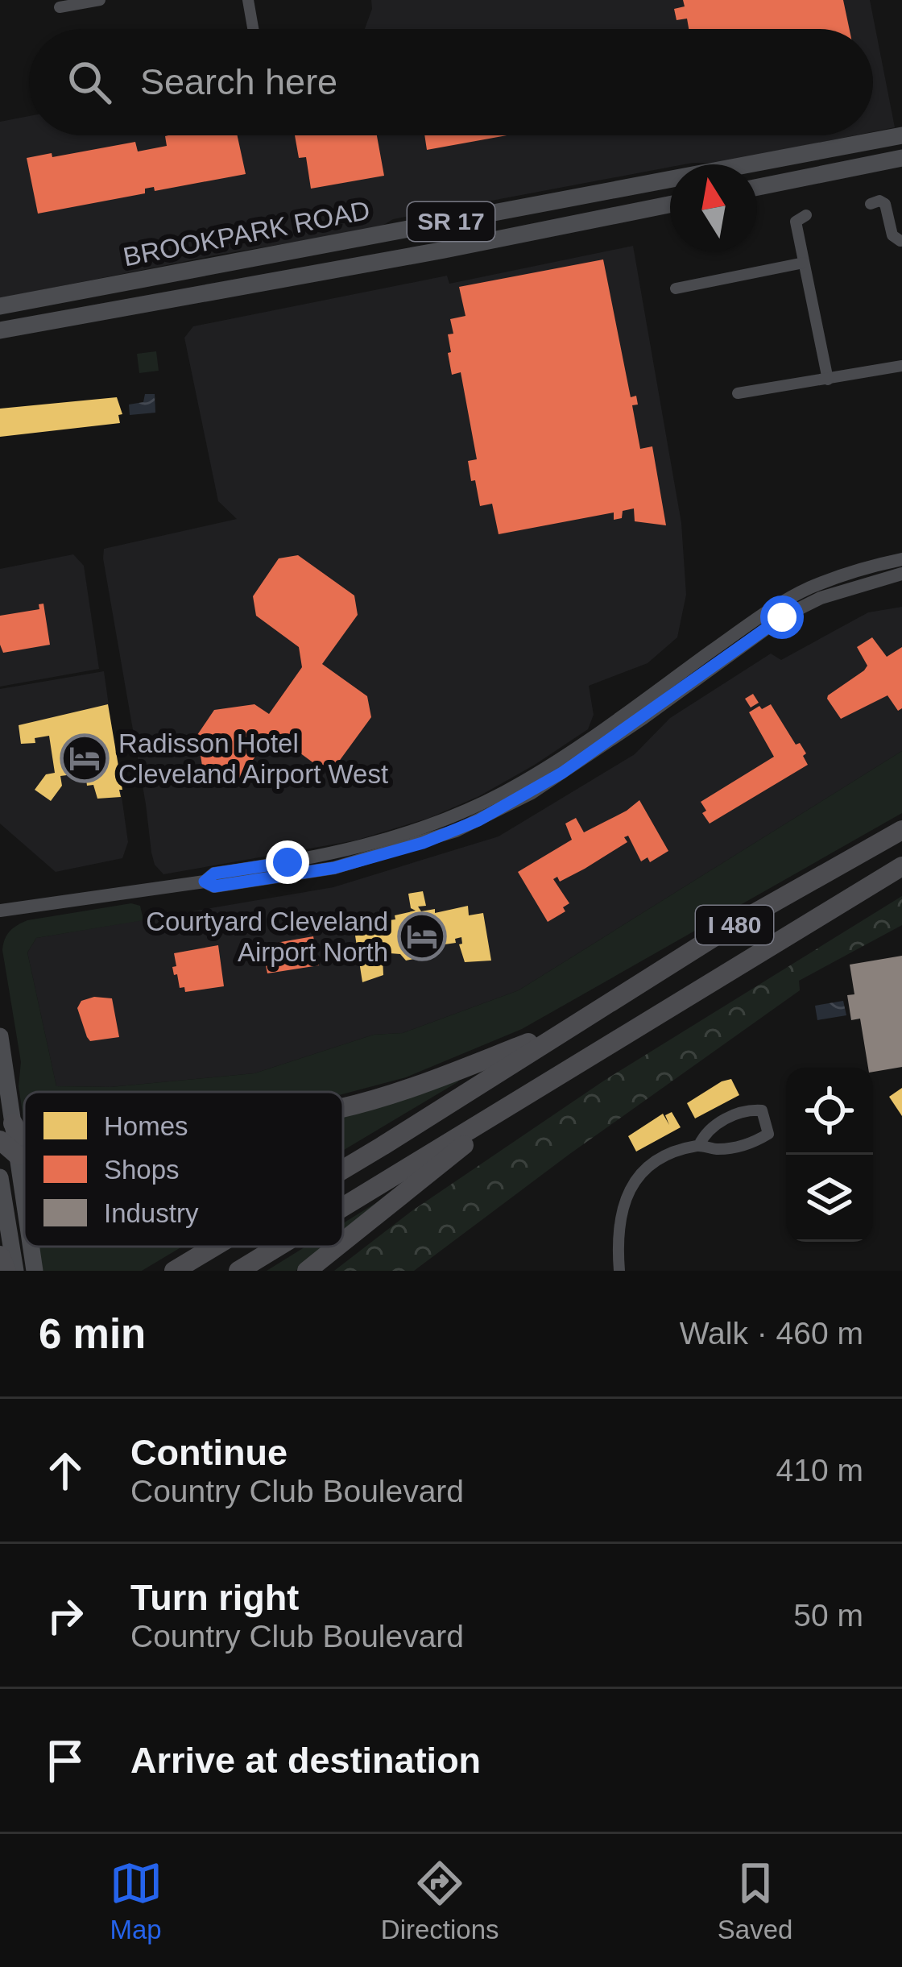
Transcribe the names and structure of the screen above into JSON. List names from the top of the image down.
{
  "streets": {
    "highway": ["I 480"],
    "main road": ["SR 17", "BROOKPARK ROAD"]
  },
  "places": {
    "hotel": ["Radisson Hotel Cleveland Airport West", "Courtyard Cleveland Airport North"]
  },
  "legend": ["Homes", "Shops", "Industry"],
  "north": "top",
  "page": {
    "search": "Search here",
    "heading": ["6 min", "Walk · 460 m"],
    "list": [
      ["Continue", "Country Club Boulevard", "410 m"],
      ["Turn right", "Country Club Boulevard", "50 m"],
      "Arrive at destination"
    ],
    "nav": ["Map", "Directions", "Saved"]
  }
}
